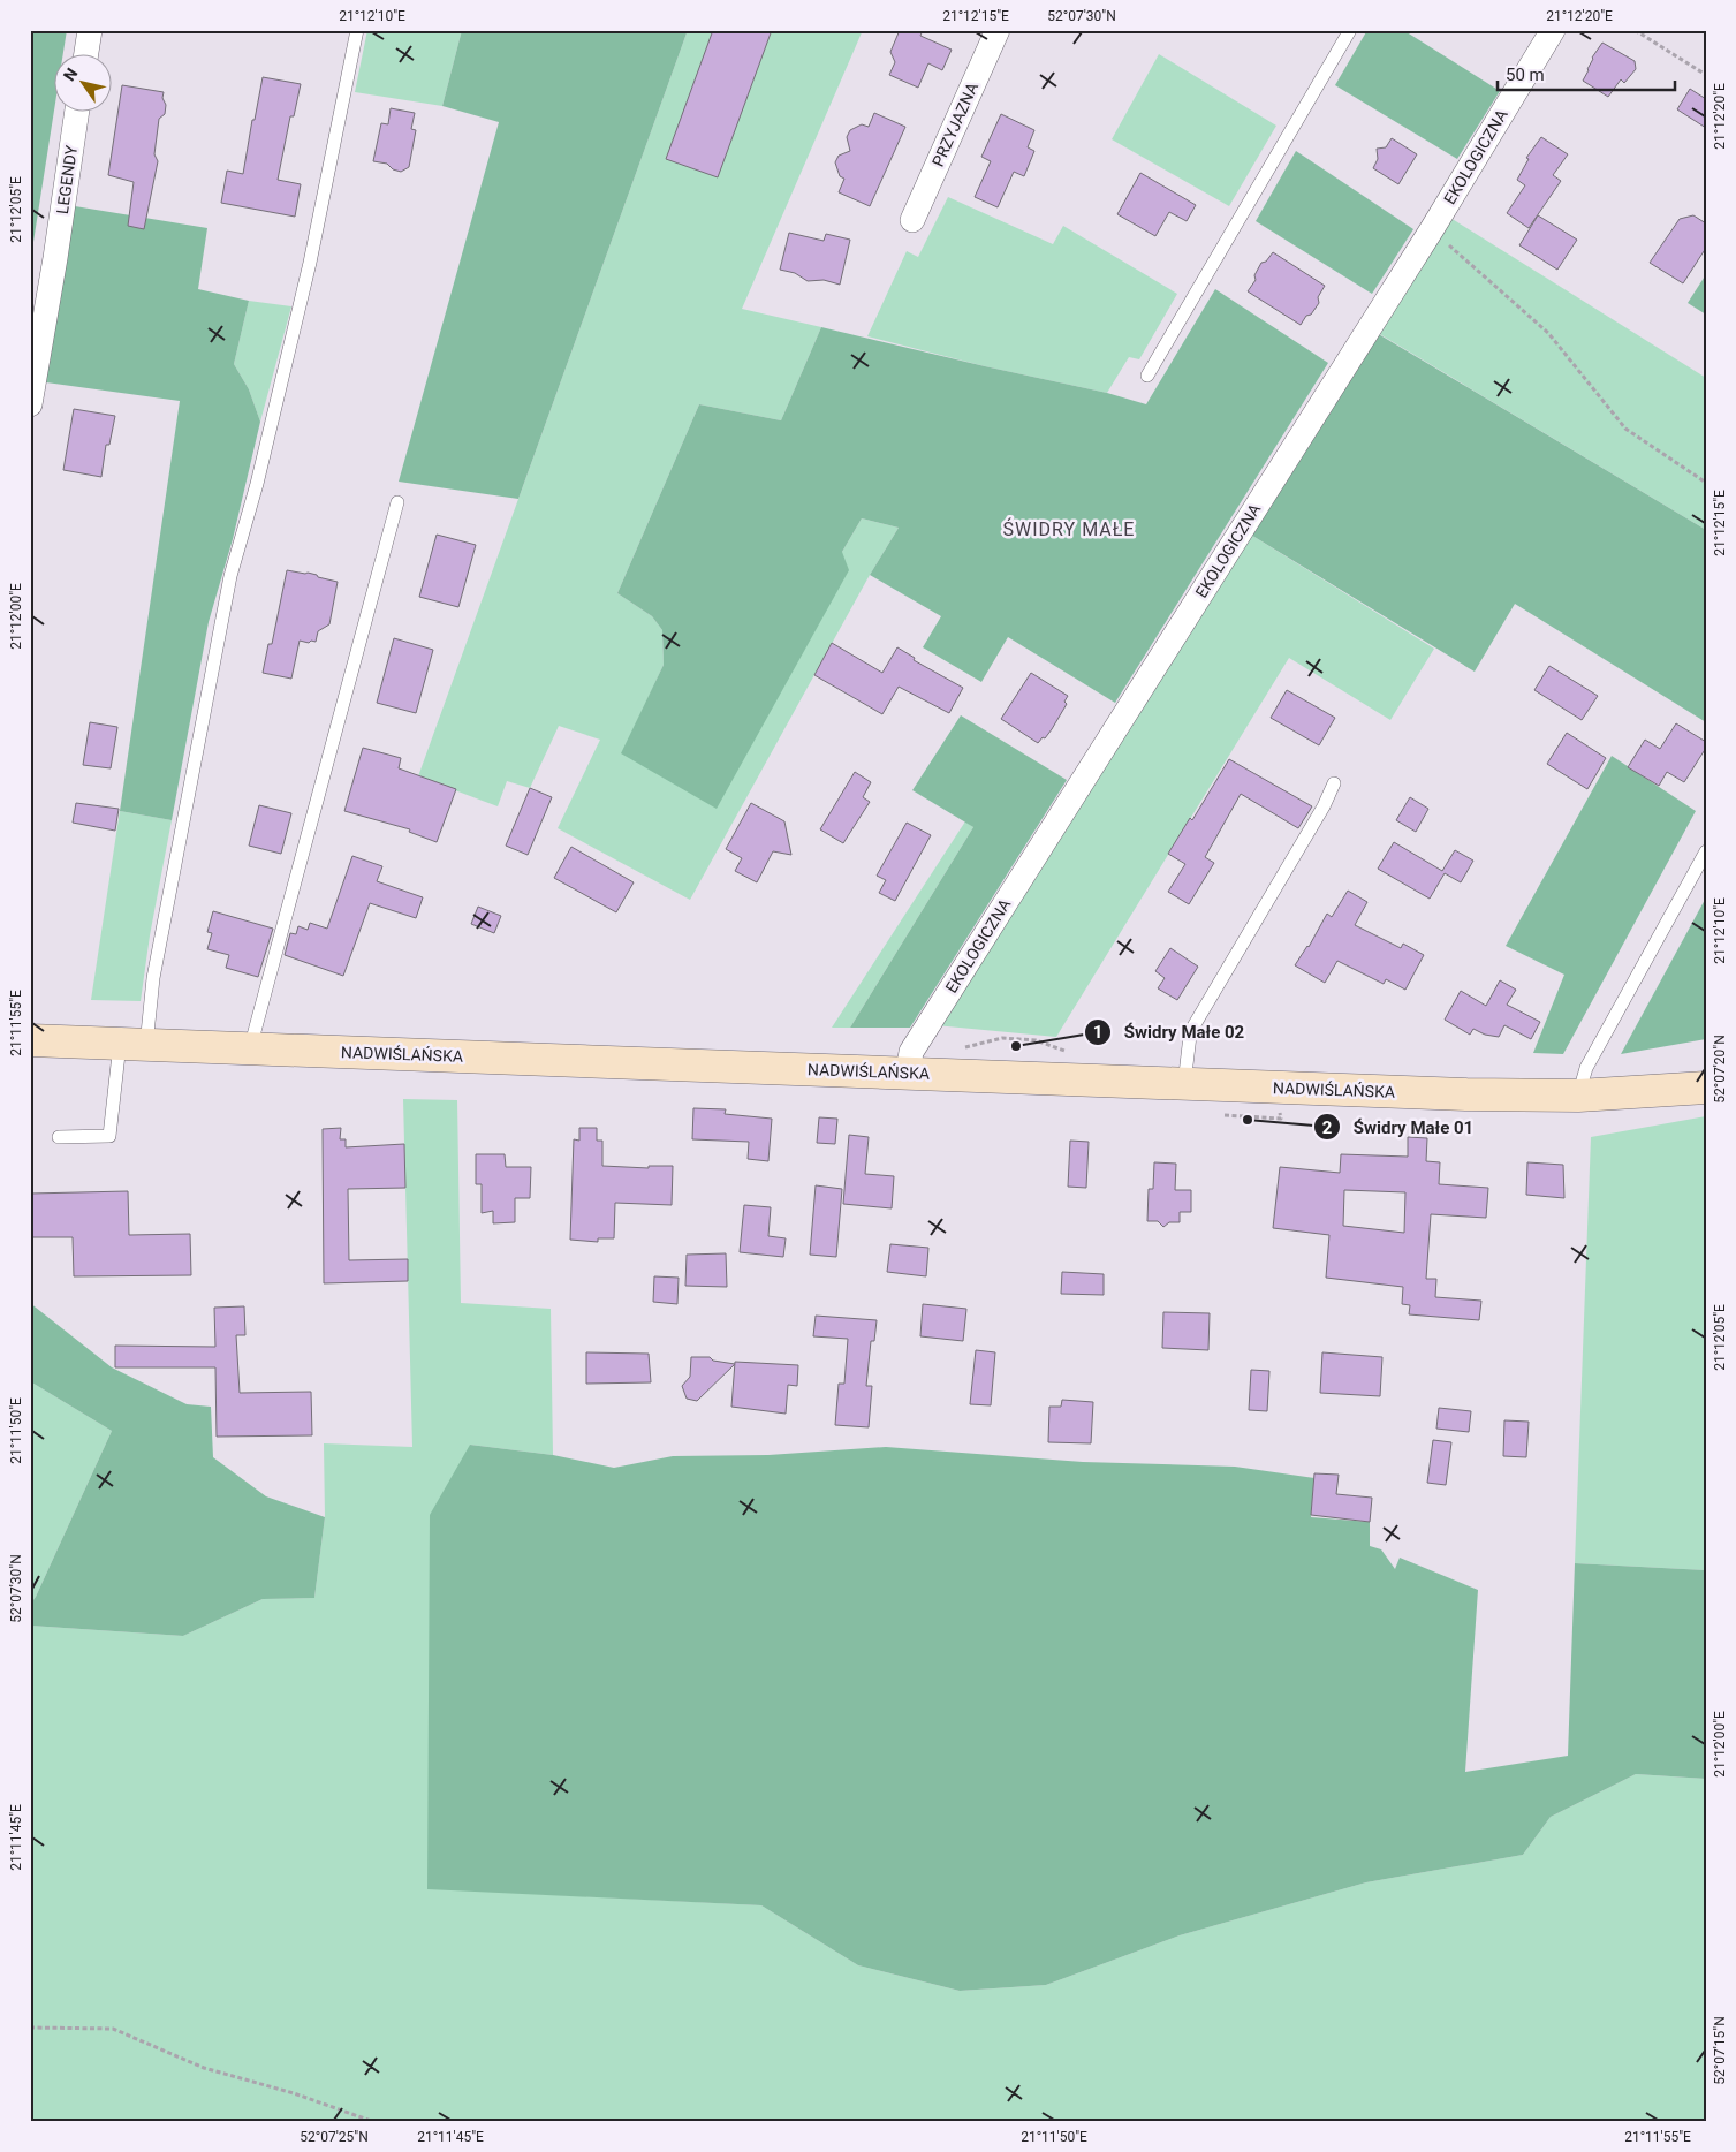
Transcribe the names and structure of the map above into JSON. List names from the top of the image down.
{
  "streets": {
    "main road": ["NADWIŚLAŃSKA"],
    "street": ["PRZYJAZNA", "EKOLOGICZNA", "LEGENDY"]
  },
  "crossings": [
    ["EKOLOGICZNA", "NADWIŚLAŃSKA"]
  ],
  "districts": ["ŚWIDRY MAŁE"],
  "places": ["Świdry Małe 02", "Świdry Małe 01"],
  "scale_bar": "50 m",
  "north": "top left",
  "coordinates": [
    "21°12'10\"E",
    "21°12'15\"E",
    "52°07'30\"N",
    "21°12'20\"E",
    "21°12'05\"E",
    "21°12'00\"E",
    "21°11'55\"E",
    "52°07'20\"N",
    "21°11'50\"E",
    "21°11'45\"E",
    "52°07'15\"N",
    "52°07'25\"N"
  ]
}
